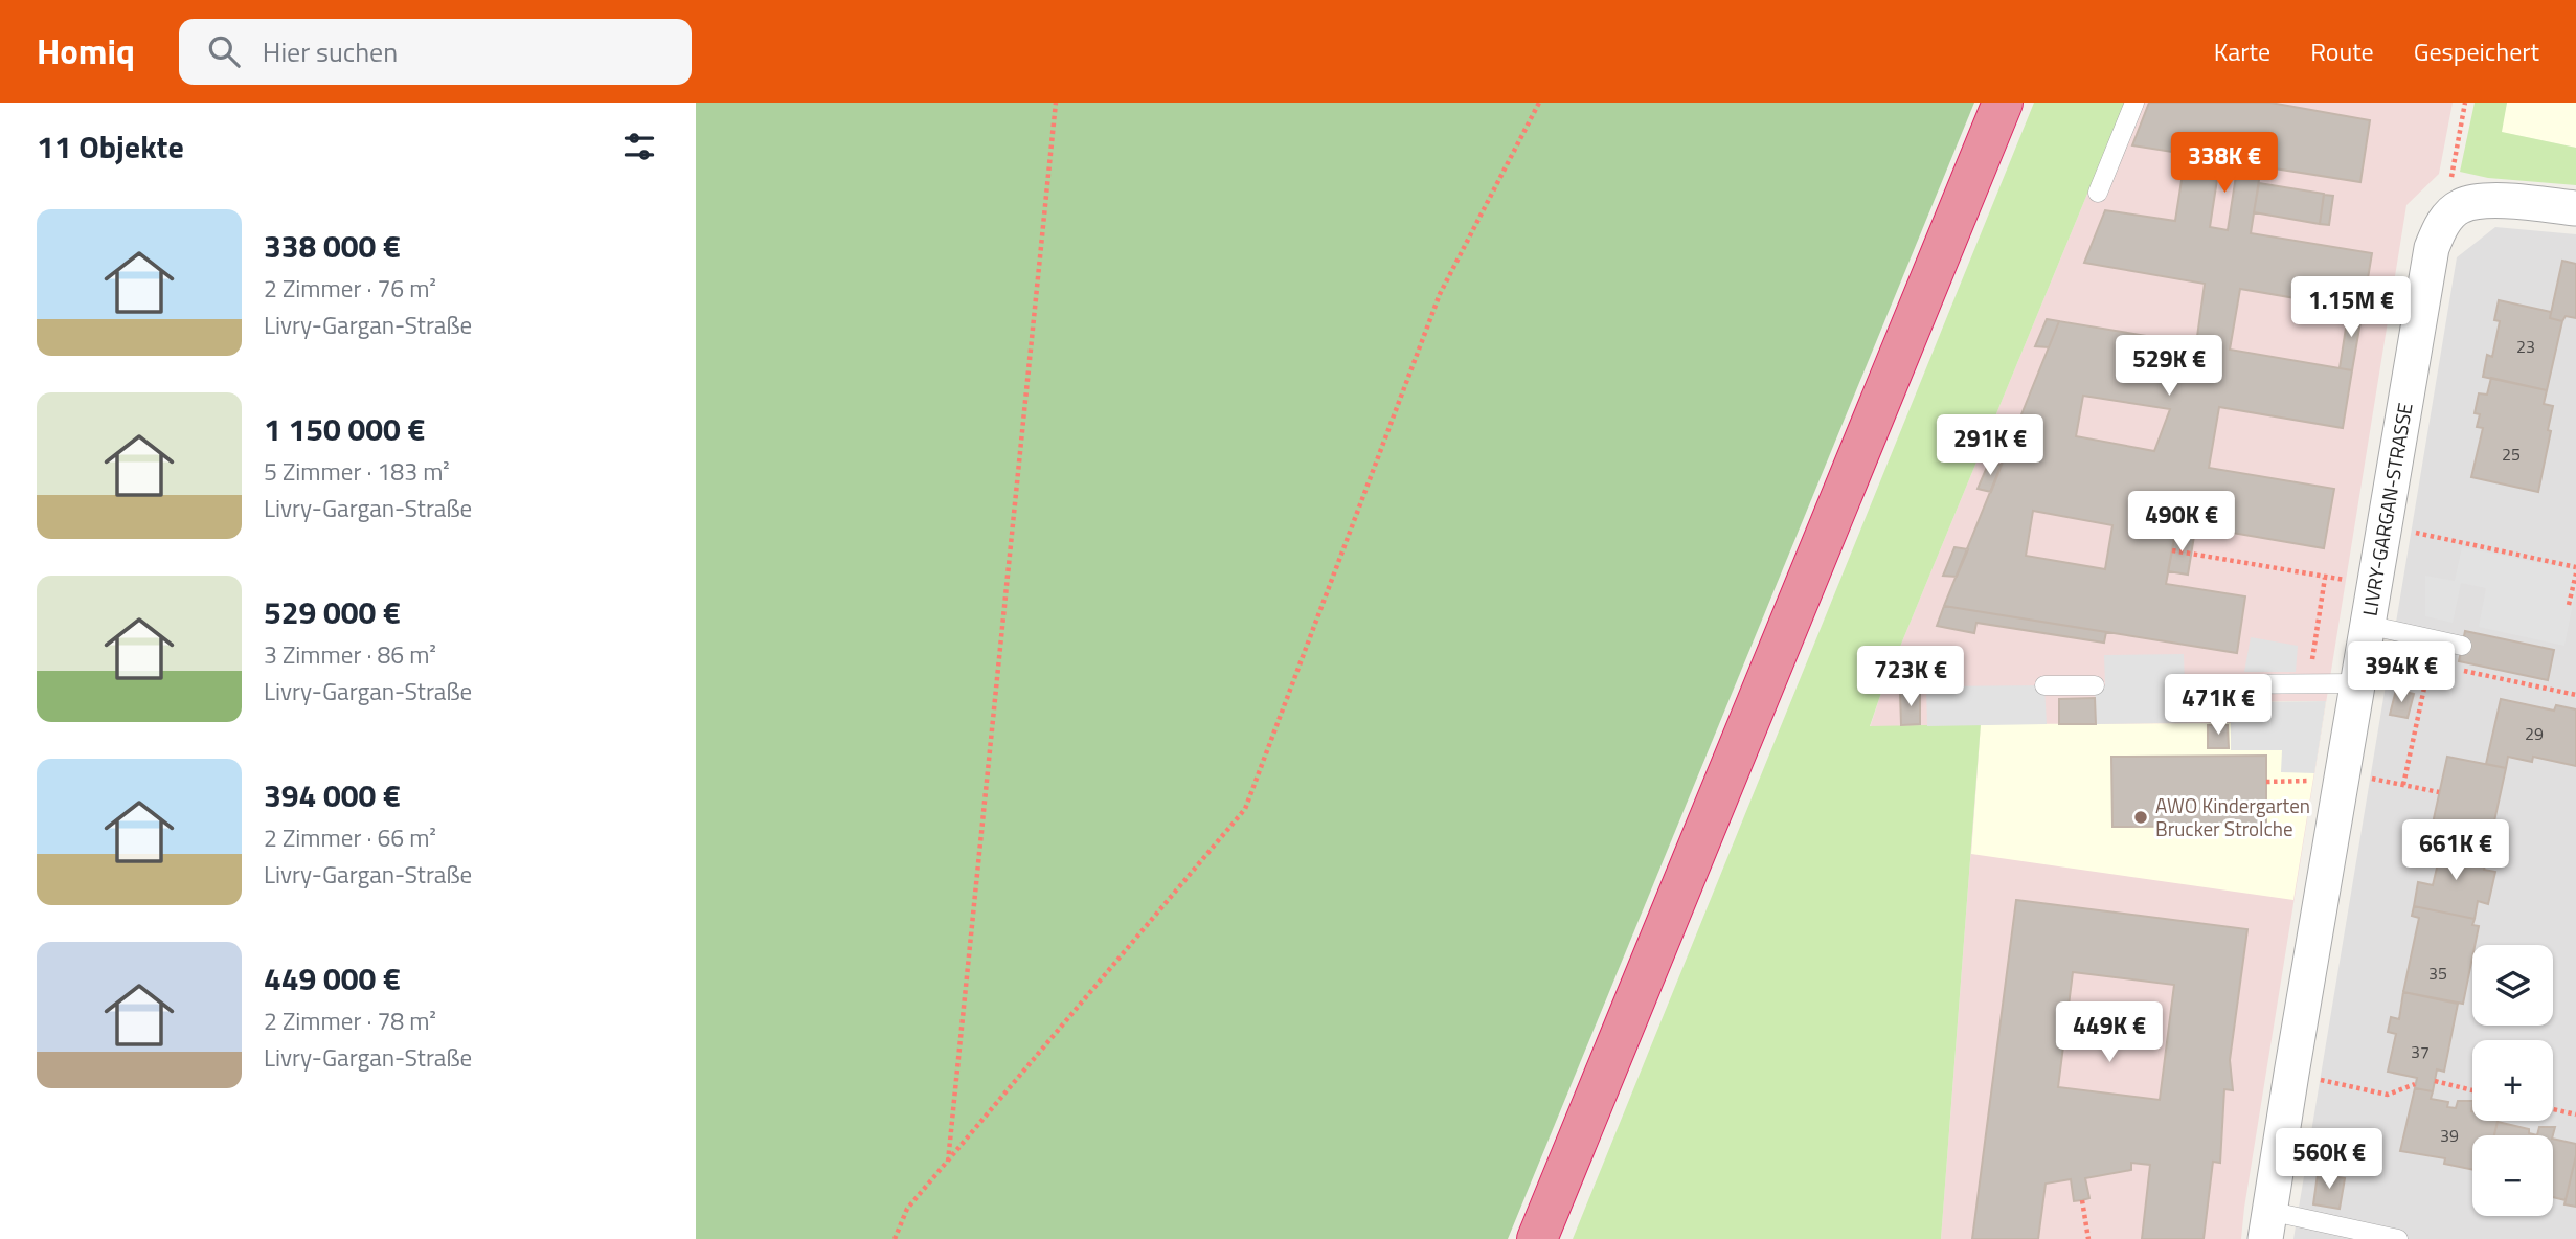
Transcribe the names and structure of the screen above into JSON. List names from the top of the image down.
{
  "streets": {
    "street": ["LIVRY-GARGAN-STRASSE"]
  },
  "places": ["AWO Kindergarten Brucker Strolche"],
  "house_numbers": [
    "23",
    "25",
    "29",
    "35",
    "37",
    "39"
  ],
  "page": {
    "header": "Homiq",
    "search": "Hier suchen",
    "nav": ["Karte", "Route", "Gespeichert"],
    "heading": "11 Objekte",
    "price": [
      "338K €",
      "1.15M €",
      "529K €",
      "291K €",
      "490K €",
      "394K €",
      "723K €",
      "471K €",
      "661K €",
      "449K €",
      "560K €"
    ],
    "list": [
      {
        "name": "338 000 €",
        "note": "2 Zimmer · 76 m² · Livry-Gargan-Straße"
      },
      {
        "name": "1 150 000 €",
        "note": "5 Zimmer · 183 m² · Livry-Gargan-Straße"
      },
      {
        "name": "529 000 €",
        "note": "3 Zimmer · 86 m² · Livry-Gargan-Straße"
      },
      {
        "name": "394 000 €",
        "note": "2 Zimmer · 66 m² · Livry-Gargan-Straße"
      },
      {
        "name": "449 000 €",
        "note": "2 Zimmer · 78 m² · Livry-Gargan-Straße"
      }
    ],
    "map_buttons": ["+", "−"]
  }
}
